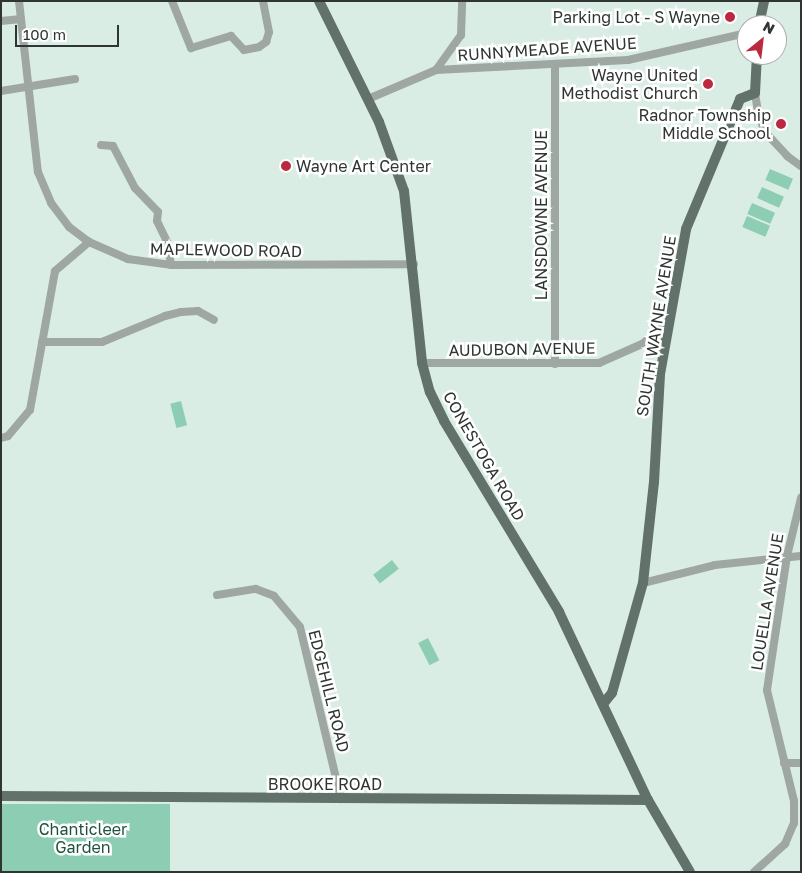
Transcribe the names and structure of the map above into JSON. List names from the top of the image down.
{
  "streets": {
    "main road": ["SOUTH WAYNE AVENUE", "CONESTOGA ROAD", "BROOKE ROAD"],
    "street": [
      "RUNNYMEADE AVENUE",
      "LANSDOWNE AVENUE",
      "MAPLEWOOD ROAD",
      "AUDUBON AVENUE",
      "LOUELLA AVENUE",
      "EDGEHILL ROAD"
    ]
  },
  "crossings": [
    ["RUNNYMEADE AVENUE", "LANSDOWNE AVENUE"],
    ["LANSDOWNE AVENUE", "AUDUBON AVENUE"],
    ["MAPLEWOOD ROAD", "CONESTOGA ROAD"],
    ["SOUTH WAYNE AVENUE", "AUDUBON AVENUE"],
    ["SOUTH WAYNE AVENUE", "CONESTOGA ROAD"],
    ["AUDUBON AVENUE", "CONESTOGA ROAD"],
    ["CONESTOGA ROAD", "BROOKE ROAD"],
    ["EDGEHILL ROAD", "BROOKE ROAD"]
  ],
  "parks": ["Chanticleer Garden"],
  "places": [
    "Parking Lot - S Wayne",
    "Wayne United Methodist Church",
    "Radnor Township Middle School",
    "Wayne Art Center"
  ],
  "scale_bar": "100 m",
  "north": "top right"
}
